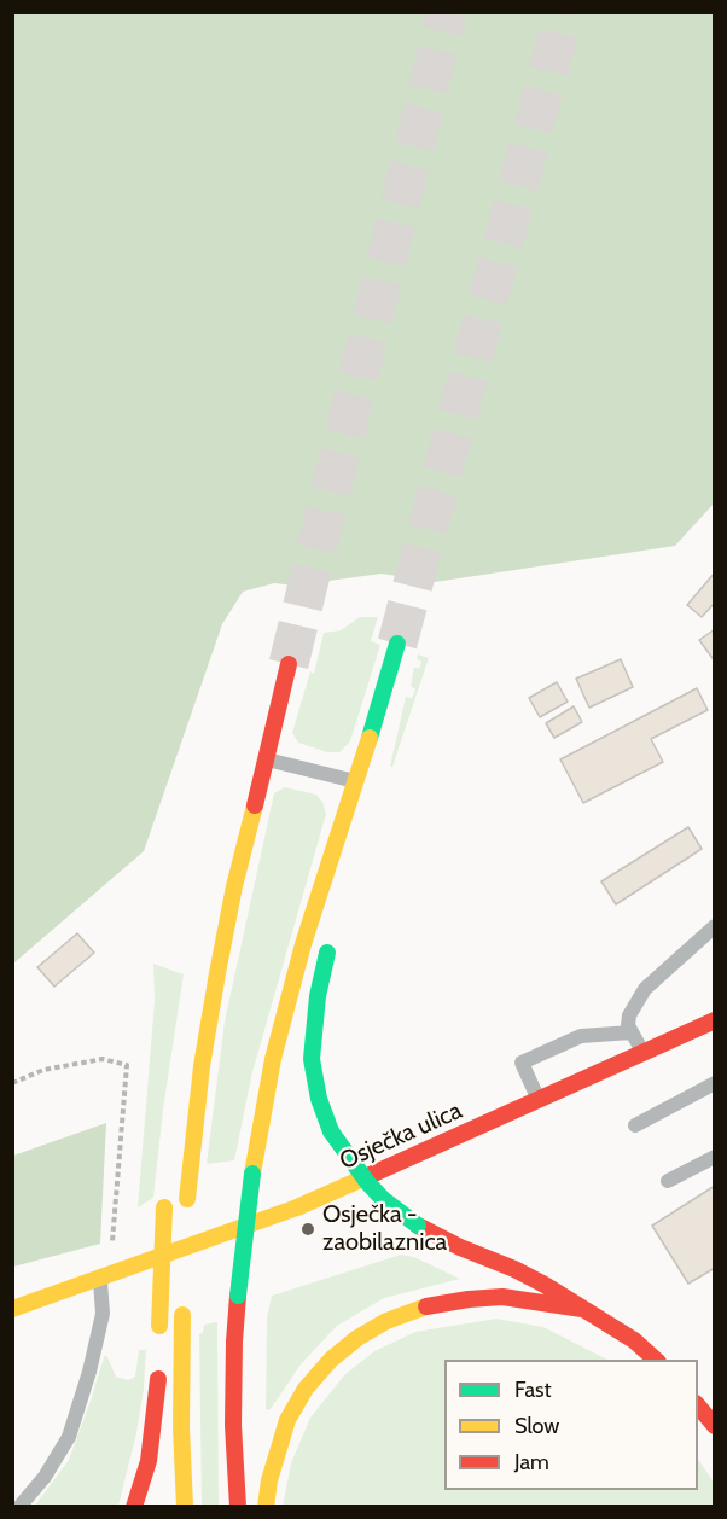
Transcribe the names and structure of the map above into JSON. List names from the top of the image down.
{
  "streets": {
    "main road": ["Osječka ulica"]
  },
  "places": ["Osječka - zaobilaznica"],
  "legend": ["Fast", "Slow", "Jam"]
}
